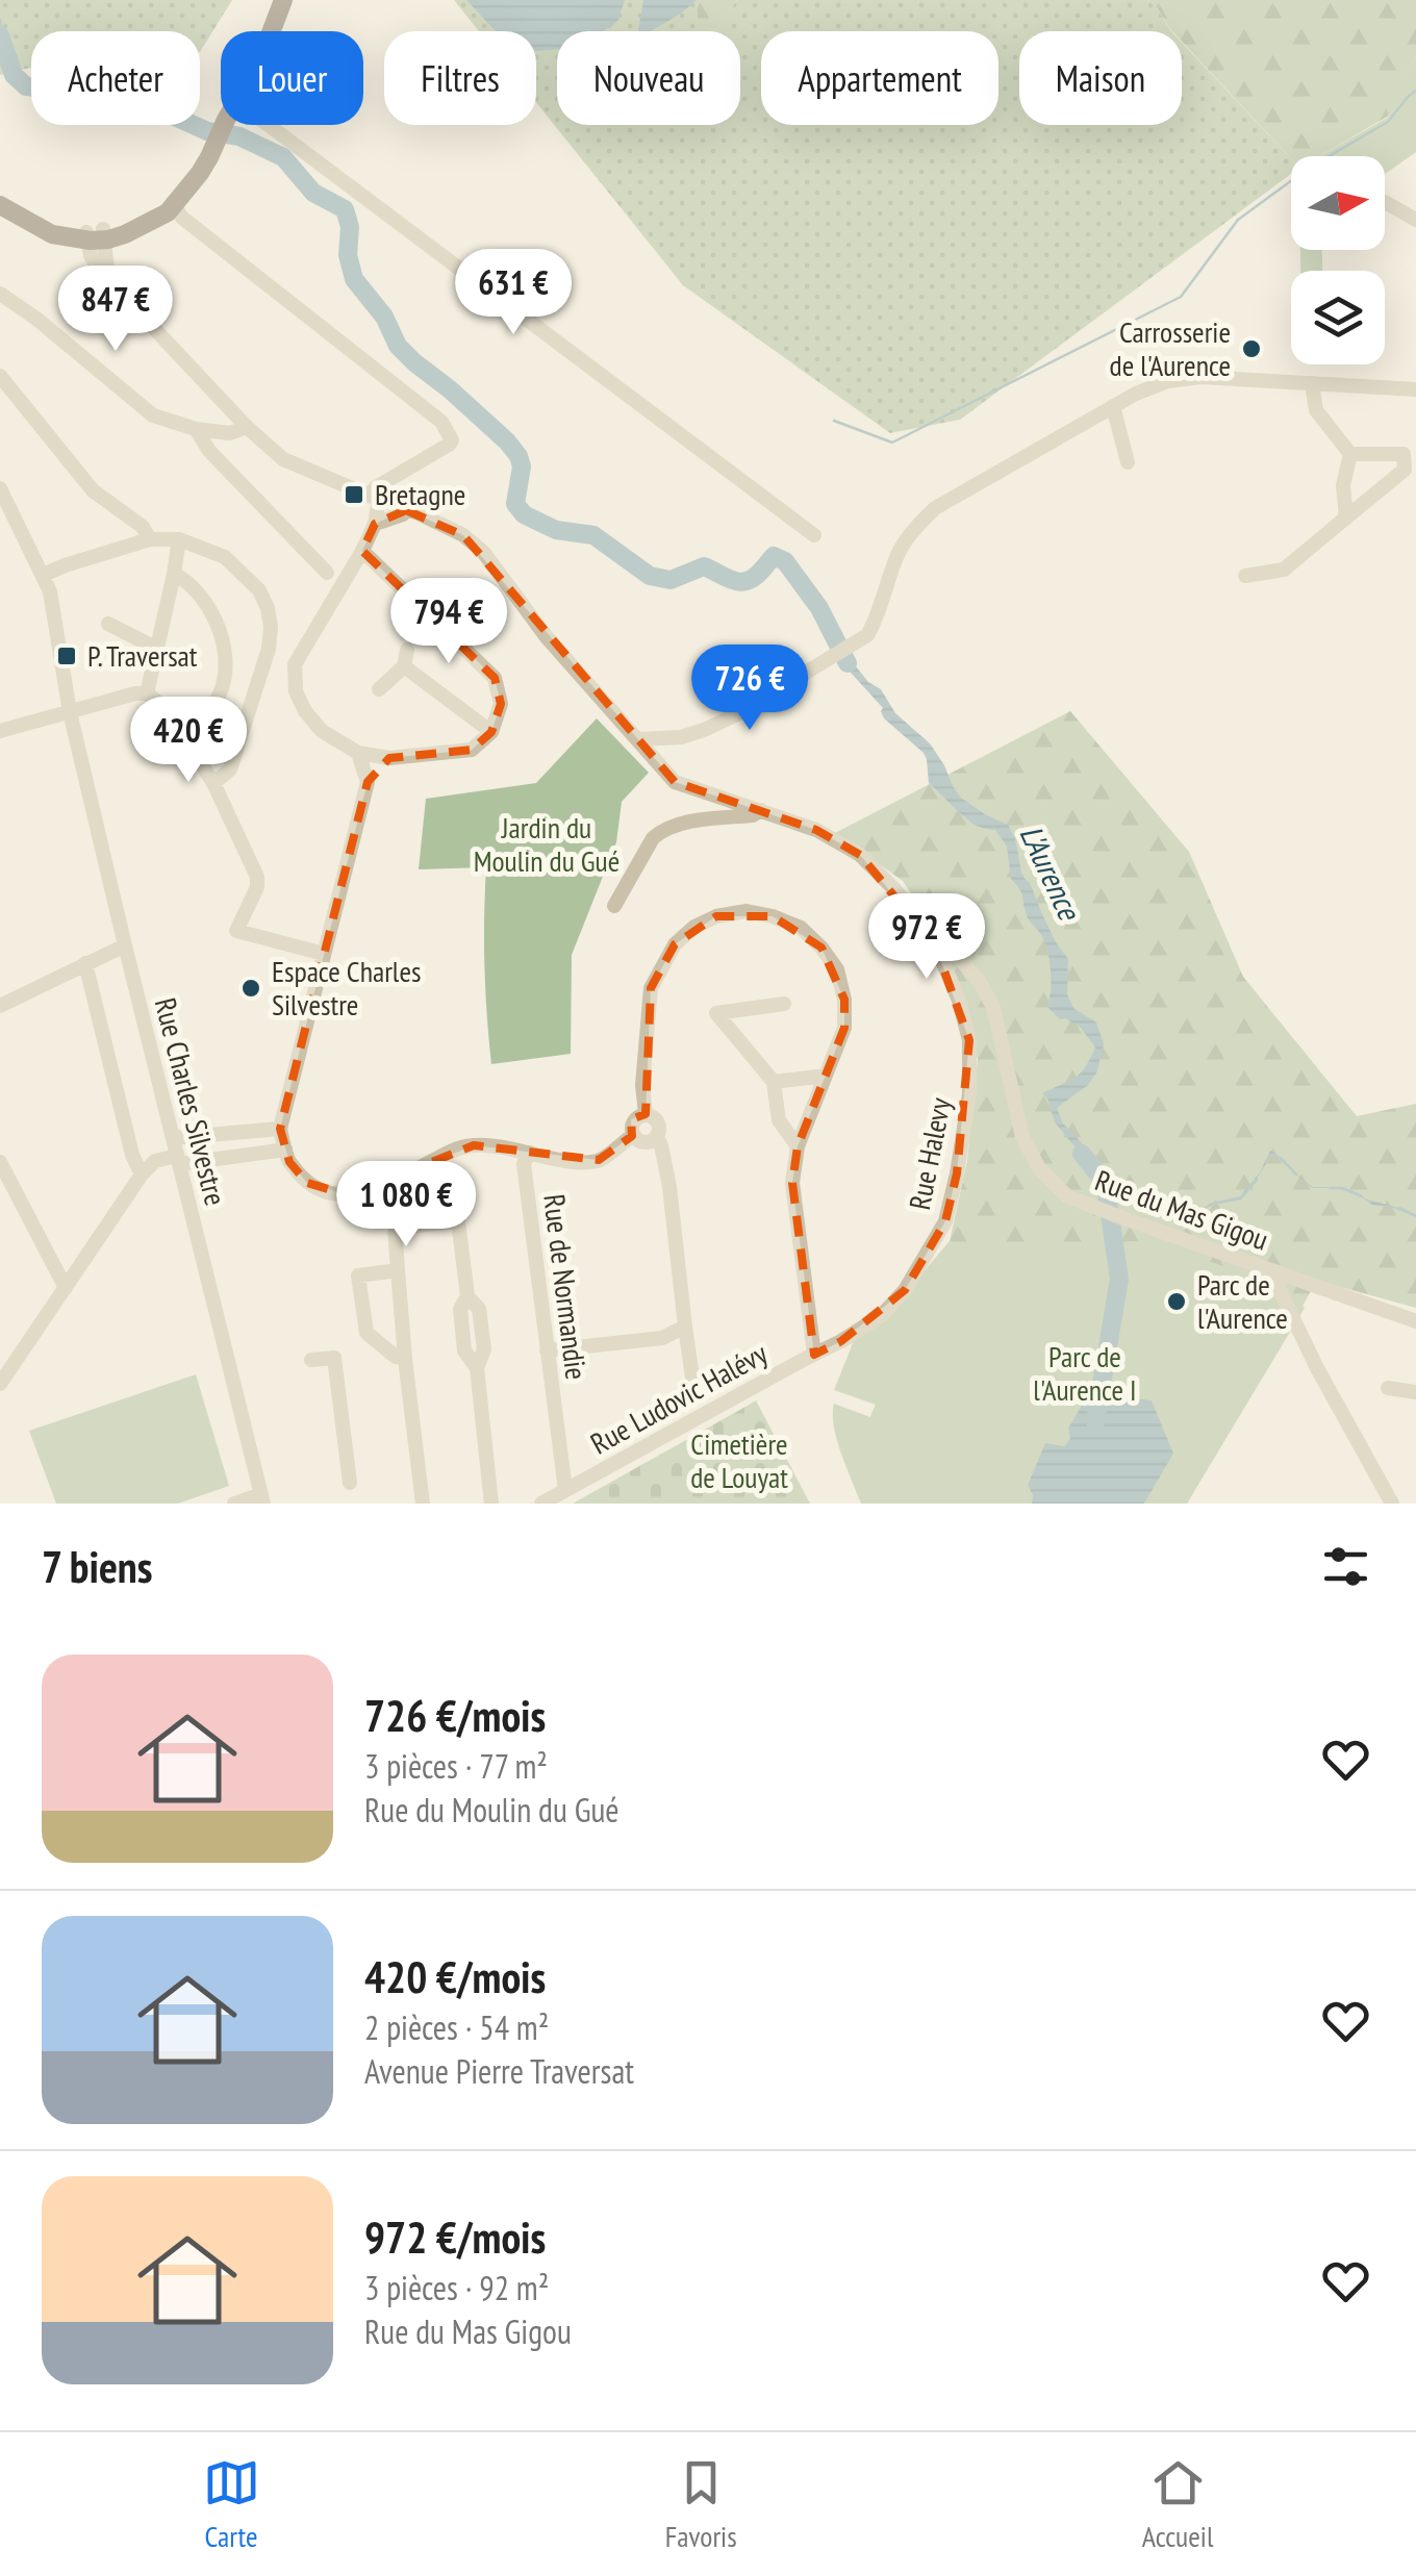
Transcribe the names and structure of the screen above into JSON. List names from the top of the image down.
{
  "streets": {
    "street": [
      "Rue Charles Silvestre",
      "Rue Halevy",
      "Rue du Mas Gigou",
      "Rue de Normandie",
      "Rue Ludovic Halévy"
    ]
  },
  "crossings": [
    ["Rue Halevy", "Rue du Mas Gigou"],
    ["Rue Halevy", "Rue Ludovic Halévy"],
    ["Rue de Normandie", "Rue Ludovic Halévy"]
  ],
  "water": ["L'Aurence"],
  "parks": ["Jardin du Moulin du Gué", "Parc de l'Aurence I", "Cimetière de Louyat"],
  "places": {
    "other": ["Carrosserie de l'Aurence", "Espace Charles Silvestre", "Parc de l'Aurence"],
    "transit": ["Bretagne", "P. Traversat"]
  },
  "north": "right",
  "page": {
    "chip": [
      "Acheter",
      "Louer",
      "Filtres",
      "Nouveau",
      "Appartement",
      "Maison"
    ],
    "price": [
      "631 €",
      "847 €",
      "794 €",
      "726 €",
      "420 €",
      "972 €",
      "1 080 €"
    ],
    "heading": "7 biens",
    "list": [
      {
        "name": "726 €/mois",
        "note": "3 pièces · 77 m² · Rue du Moulin du Gué"
      },
      {
        "name": "420 €/mois",
        "note": "2 pièces · 54 m² · Avenue Pierre Traversat"
      },
      {
        "name": "972 €/mois",
        "note": "3 pièces · 92 m² · Rue du Mas Gigou"
      }
    ],
    "tabs": ["Carte", "Favoris", "Accueil"]
  }
}
